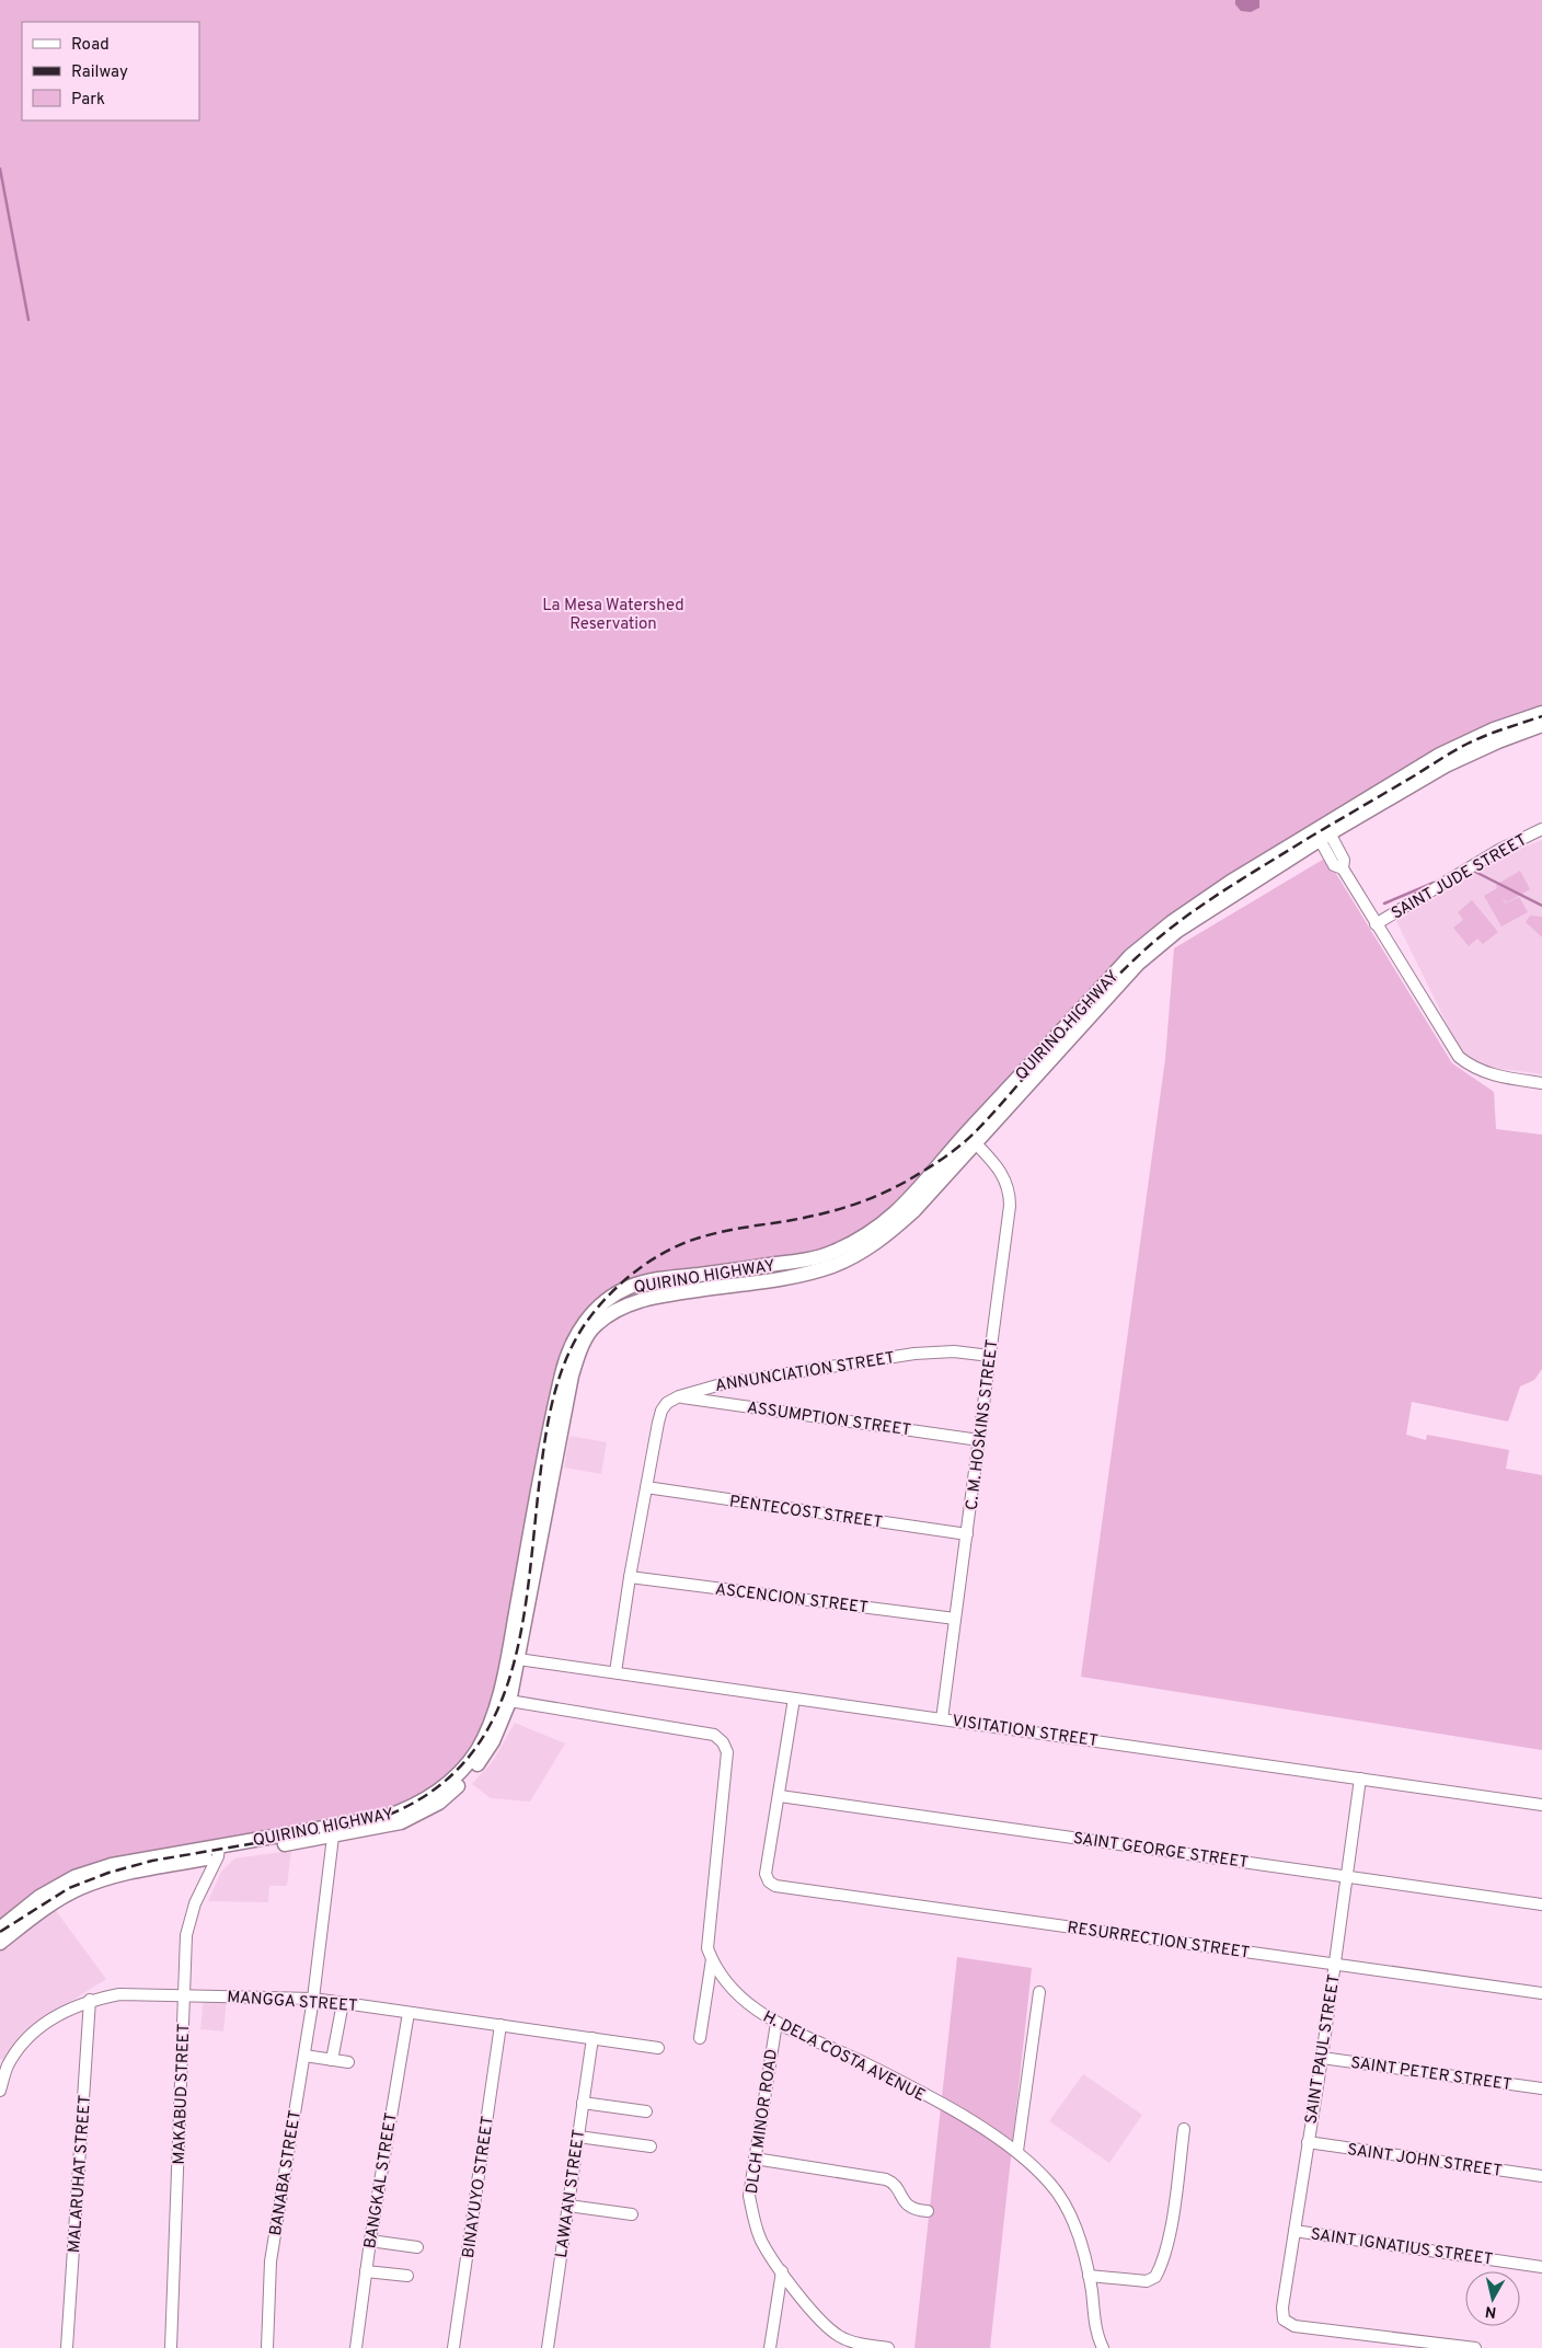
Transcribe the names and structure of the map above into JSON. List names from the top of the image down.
{
  "streets": {
    "main road": ["QUIRINO HIGHWAY"],
    "street": [
      "SAINT JUDE STREET",
      "ANNUNCIATION STREET",
      "ASSUMPTION STREET",
      "C. M. HOSKINS STREET",
      "PENTECOST STREET",
      "ASCENCION STREET",
      "VISITATION STREET",
      "SAINT GEORGE STREET",
      "RESURRECTION STREET",
      "MANGGA STREET",
      "SAINT PAUL STREET",
      "H. DELA COSTA AVENUE",
      "SAINT PETER STREET",
      "MAKABUD STREET",
      "DLCH MINOR ROAD",
      "SAINT JOHN STREET",
      "BANABA STREET",
      "MALARUHAT STREET",
      "BANGKAL STREET",
      "BINAYUYO STREET",
      "LAWAAN STREET",
      "SAINT IGNATIUS STREET"
    ]
  },
  "crossings": [
    ["QUIRINO HIGHWAY", "C. M. HOSKINS STREET"],
    ["QUIRINO HIGHWAY", "VISITATION STREET"],
    ["QUIRINO HIGHWAY", "H. DELA COSTA AVENUE"],
    ["QUIRINO HIGHWAY", "MAKABUD STREET"],
    ["QUIRINO HIGHWAY", "BANABA STREET"],
    ["ANNUNCIATION STREET", "ASSUMPTION STREET"],
    ["ANNUNCIATION STREET", "C. M. HOSKINS STREET"],
    ["ANNUNCIATION STREET", "PENTECOST STREET"],
    ["ANNUNCIATION STREET", "ASCENCION STREET"],
    ["ANNUNCIATION STREET", "VISITATION STREET"],
    ["ASSUMPTION STREET", "C. M. HOSKINS STREET"],
    ["C. M. HOSKINS STREET", "PENTECOST STREET"],
    ["C. M. HOSKINS STREET", "ASCENCION STREET"],
    ["C. M. HOSKINS STREET", "VISITATION STREET"],
    ["VISITATION STREET", "SAINT PAUL STREET"],
    ["SAINT GEORGE STREET", "RESURRECTION STREET"],
    ["SAINT GEORGE STREET", "SAINT PAUL STREET"],
    ["RESURRECTION STREET", "SAINT PAUL STREET"],
    ["MANGGA STREET", "MAKABUD STREET"],
    ["MANGGA STREET", "BANABA STREET"],
    ["MANGGA STREET", "MALARUHAT STREET"],
    ["MANGGA STREET", "BANGKAL STREET"],
    ["MANGGA STREET", "BINAYUYO STREET"],
    ["MANGGA STREET", "LAWAAN STREET"],
    ["SAINT PAUL STREET", "SAINT PETER STREET"],
    ["SAINT PAUL STREET", "SAINT JOHN STREET"],
    ["SAINT PAUL STREET", "SAINT IGNATIUS STREET"],
    ["H. DELA COSTA AVENUE", "DLCH MINOR ROAD"]
  ],
  "parks": ["La Mesa Watershed Reservation"],
  "legend": ["Road", "Railway", "Park"],
  "north": "bottom"
}
